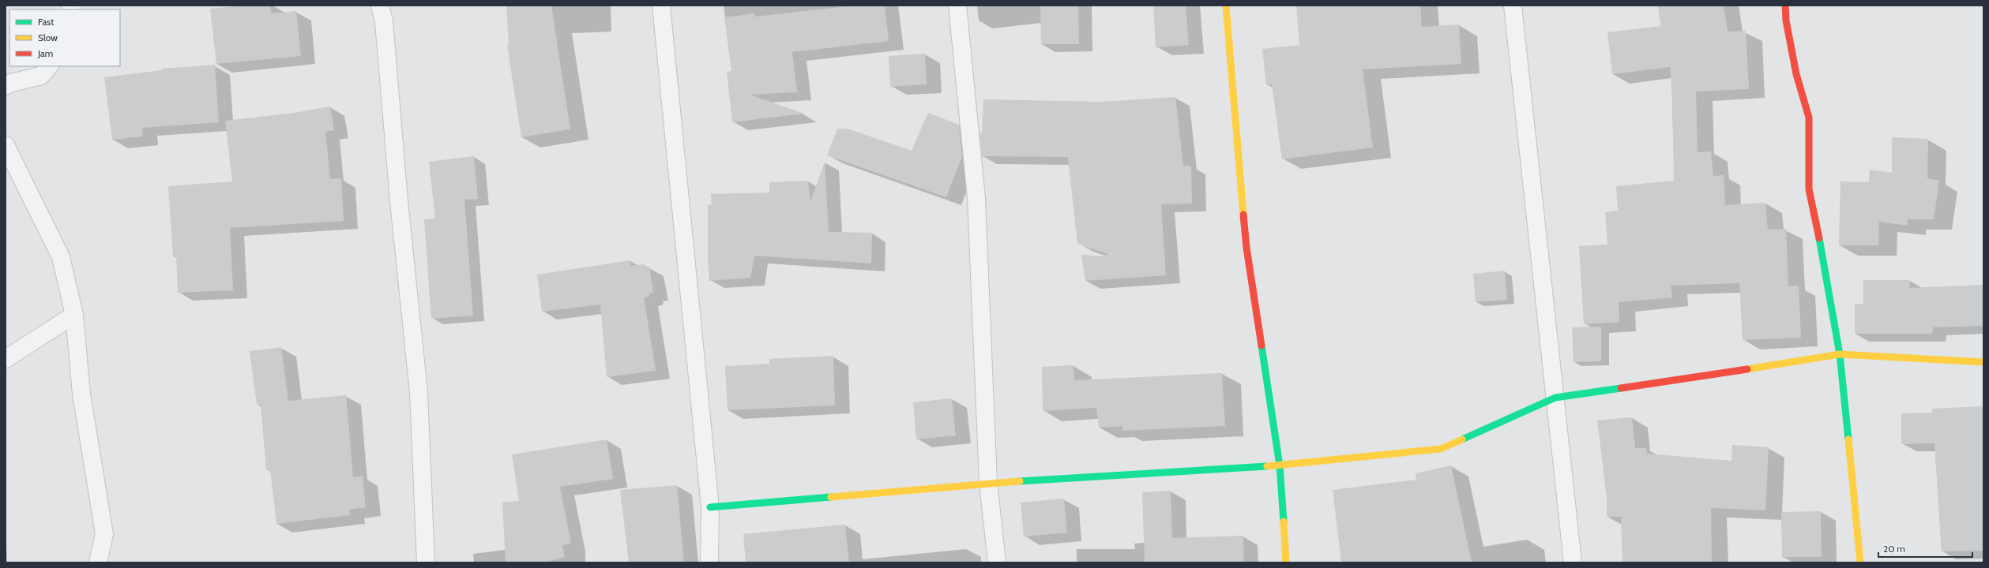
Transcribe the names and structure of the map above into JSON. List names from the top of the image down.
{
  "legend": ["Fast", "Slow", "Jam"],
  "scale_bar": "20 m"
}
